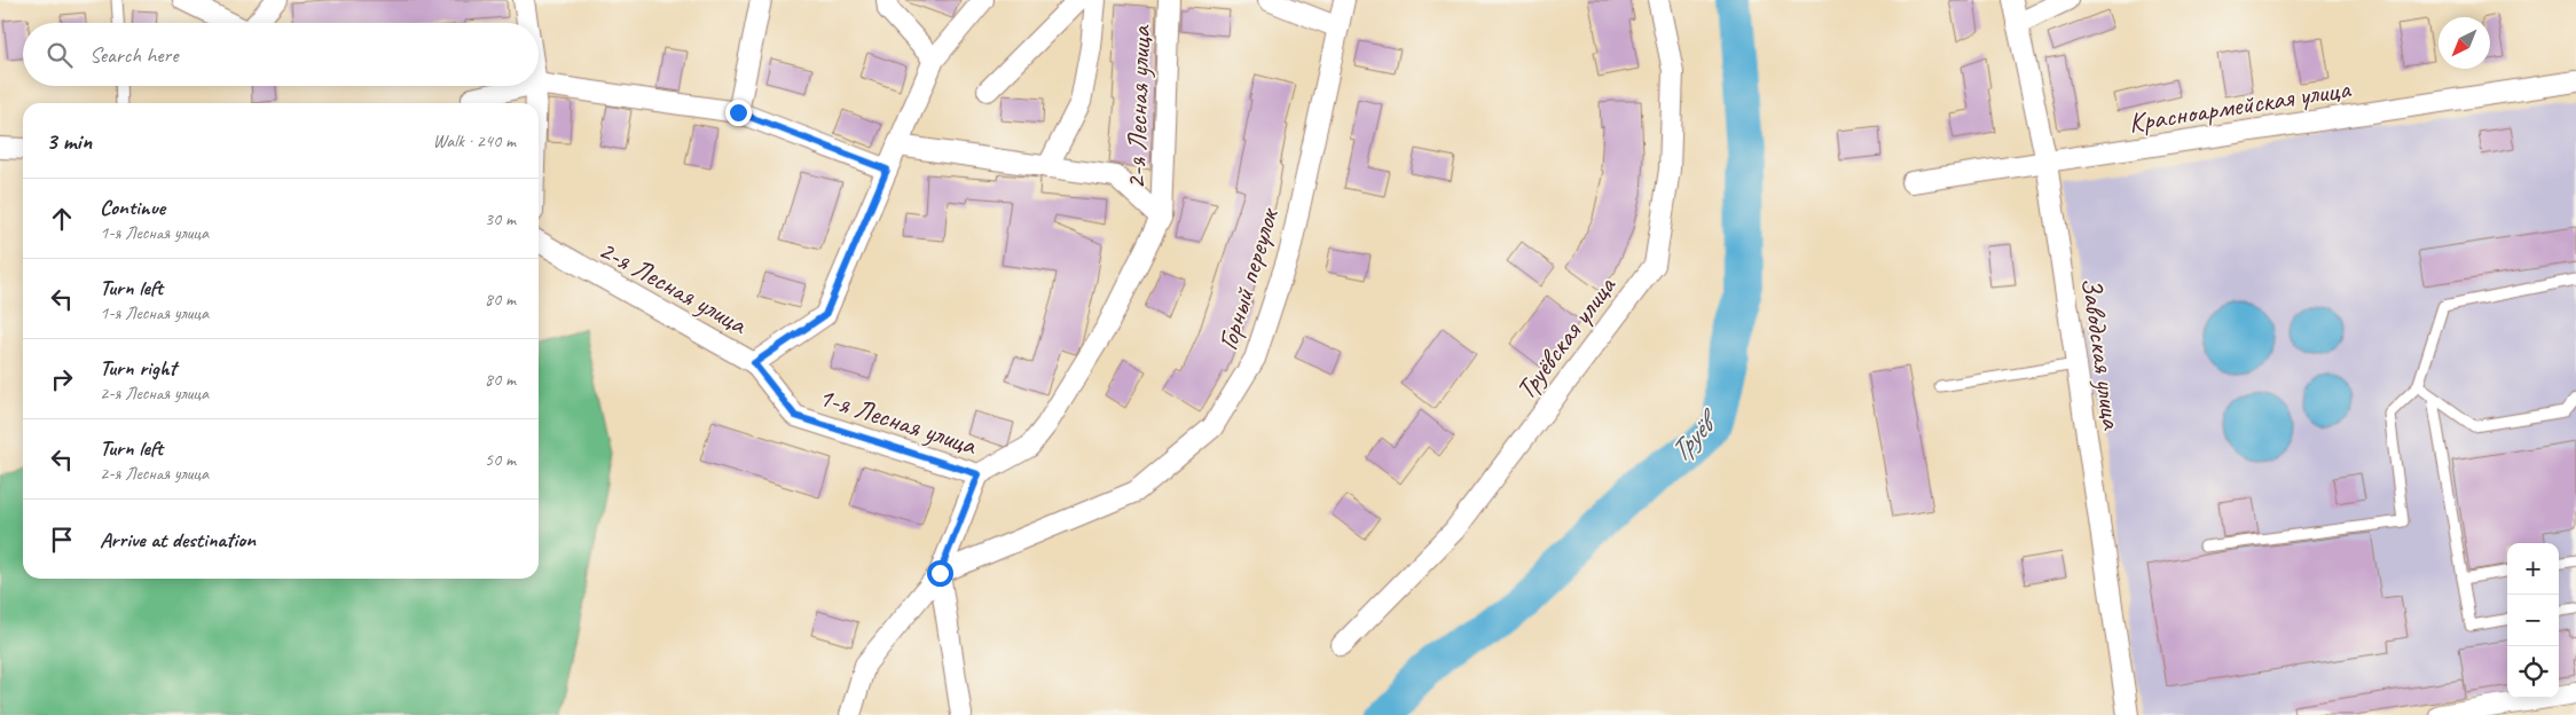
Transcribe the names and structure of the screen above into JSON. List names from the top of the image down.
{
  "streets": {
    "street": [
      "Красноармейская улица",
      "2-я Лесная улица",
      "Горный переулок",
      "Труёвская улица",
      "Заводская улица",
      "1-я Лесная улица"
    ]
  },
  "crossings": [
    ["Красноармейская улица", "Заводская улица"],
    ["2-я Лесная улица", "1-я Лесная улица"],
    ["Горный переулок", "1-я Лесная улица"]
  ],
  "water": ["Труёв"],
  "north": "bottom left",
  "page": {
    "search": "Search here",
    "heading": ["3 min", "Walk · 240 m"],
    "list": [
      ["Continue", "1-я Лесная улица", "30 m"],
      ["Turn left", "1-я Лесная улица", "80 m"],
      ["Turn right", "2-я Лесная улица", "80 m"],
      ["Turn left", "2-я Лесная улица", "50 m"],
      "Arrive at destination"
    ],
    "map_buttons": ["+", "−"]
  }
}
